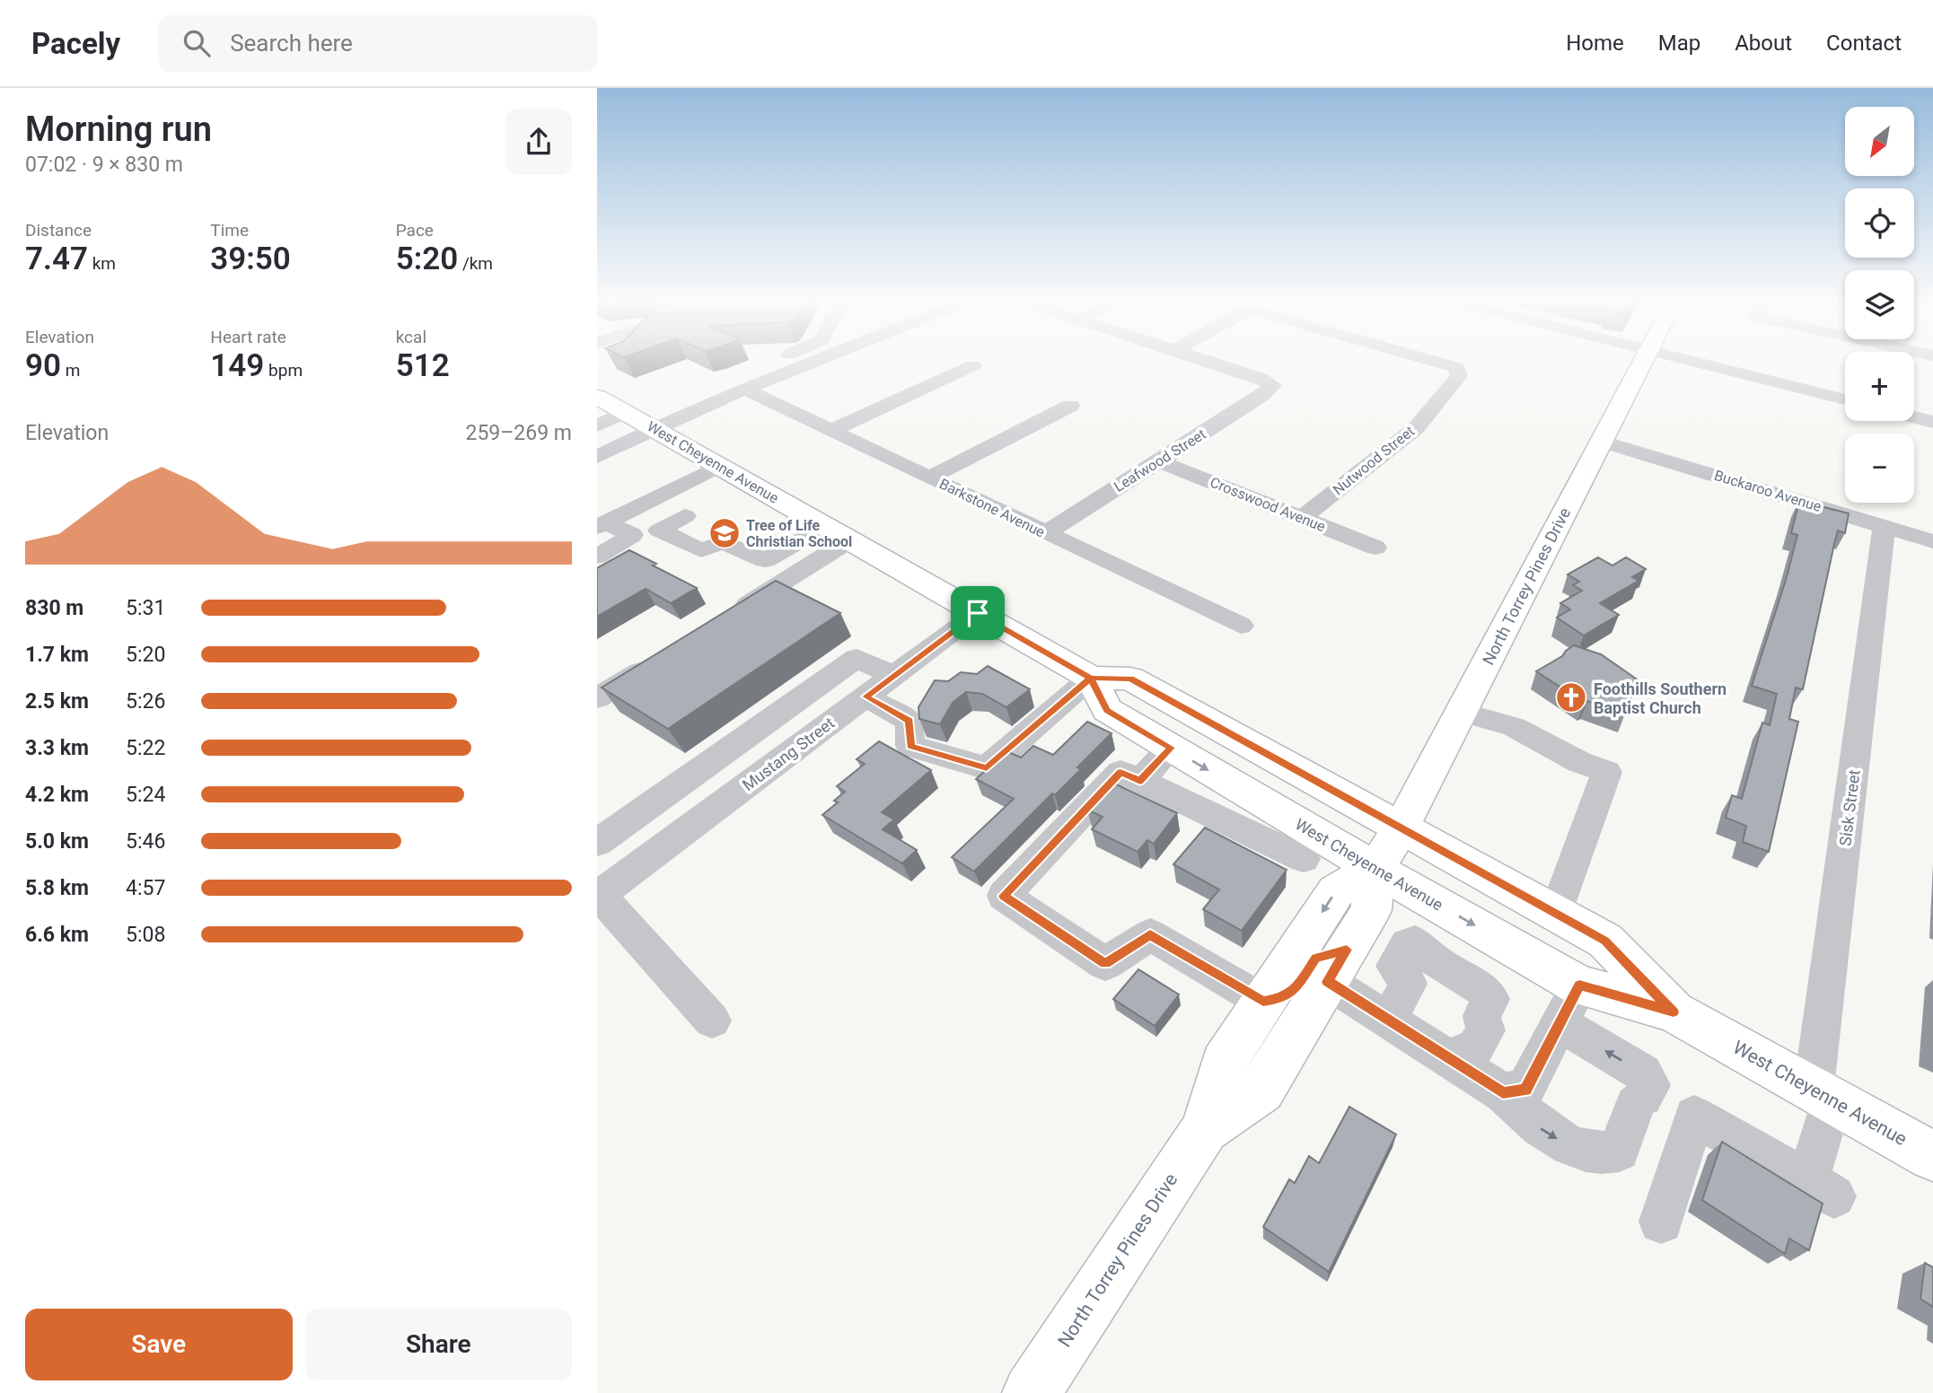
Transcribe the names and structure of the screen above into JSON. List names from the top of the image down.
{
  "streets": {
    "main road": ["West Cheyenne Avenue", "North Torrey Pines Drive"],
    "street": [
      "Leafwood Street",
      "Nutwood Street",
      "Buckaroo Avenue",
      "Crosswood Avenue",
      "Barkstone Avenue",
      "Mustang Street",
      "Sisk Street"
    ]
  },
  "crossings": [
    ["Leafwood Street", "Crosswood Avenue"],
    ["Leafwood Street", "Barkstone Avenue"],
    ["Nutwood Street", "Crosswood Avenue"],
    ["West Cheyenne Avenue", "North Torrey Pines Drive"],
    ["West Cheyenne Avenue", "Mustang Street"],
    ["West Cheyenne Avenue", "Sisk Street"],
    ["Buckaroo Avenue", "North Torrey Pines Drive"],
    ["Buckaroo Avenue", "Sisk Street"]
  ],
  "places": {
    "school or university": ["Tree of Life Christian School"],
    "church": ["Foothills Southern Baptist Church"]
  },
  "north": "bottom left",
  "page": {
    "header": "Pacely",
    "search": "Search here",
    "nav": [
      "Home",
      "Map",
      "About",
      "Contact"
    ],
    "heading": ["Morning run", "07:02 · 9 × 830 m"],
    "map_buttons": ["+", "−"],
    "stats": [
      ["Distance", "7.47 km"],
      ["Time", "39:50"],
      ["Pace", "5:20 /km"],
      ["Elevation", "90 m"],
      ["Heart rate", "149 bpm"],
      ["kcal", "512"]
    ],
    "chart": ["Elevation", "259–269 m"],
    "list": [
      {
        "name": "830 m",
        "note": "5:31"
      },
      {
        "name": "1.7 km",
        "note": "5:20"
      },
      {
        "name": "2.5 km",
        "note": "5:26"
      },
      {
        "name": "3.3 km",
        "note": "5:22"
      },
      {
        "name": "4.2 km",
        "note": "5:24"
      },
      {
        "name": "5.0 km",
        "note": "5:46"
      },
      {
        "name": "5.8 km",
        "note": "4:57"
      },
      {
        "name": "6.6 km",
        "note": "5:08"
      }
    ],
    "buttons": ["Save", "Share"]
  }
}
